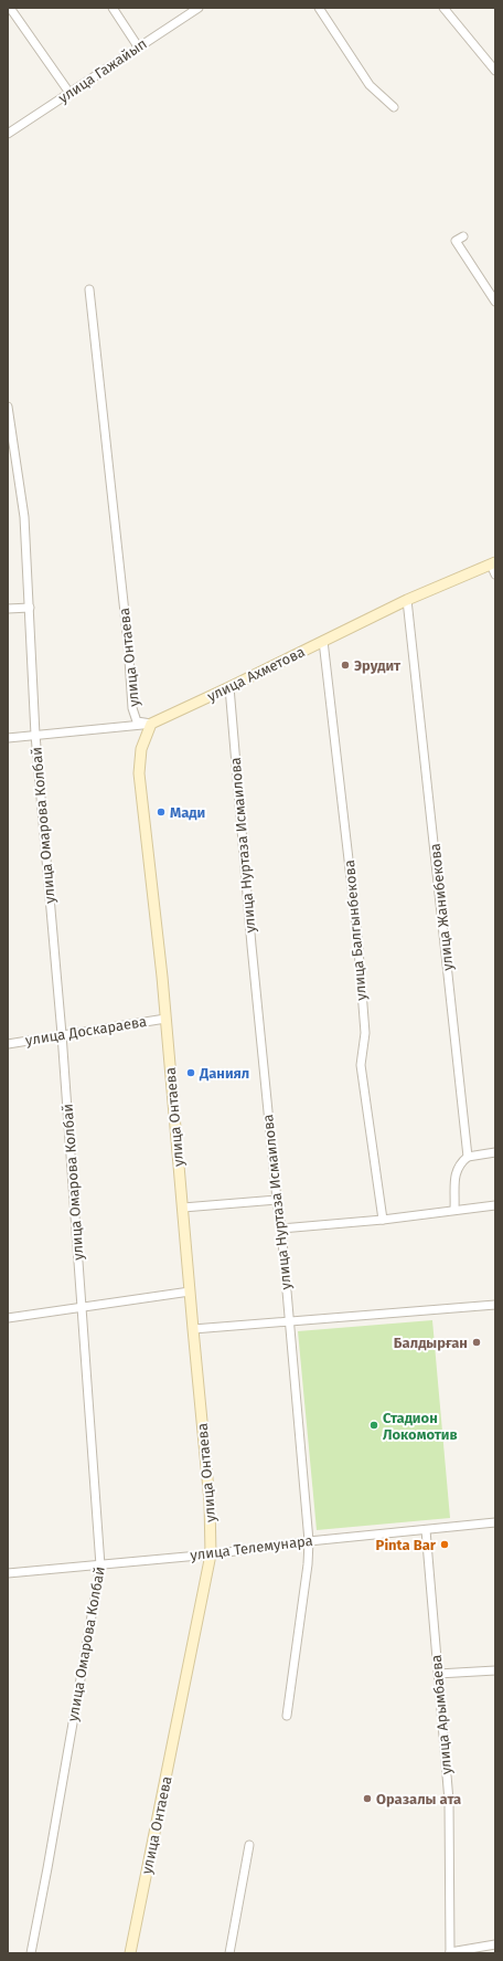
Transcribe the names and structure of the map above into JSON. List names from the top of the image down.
{
  "streets": {
    "main road": ["улица Онтаева", "улица Ахметова"],
    "street": [
      "улица Гажайып",
      "улица Омарова Колбай",
      "улица Нуртаза Исмаилова",
      "улица Жанибекова",
      "улица Балгынбекова",
      "улица Доскараева",
      "улица Телемунара",
      "улица Арымбаева"
    ]
  },
  "crossings": [
    ["улица Онтаева", "улица Ахметова"],
    ["улица Онтаева", "улица Доскараева"],
    ["улица Онтаева", "улица Телемунара"],
    ["улица Ахметова", "улица Омарова Колбай"],
    ["улица Ахметова", "улица Нуртаза Исмаилова"],
    ["улица Ахметова", "улица Жанибекова"],
    ["улица Ахметова", "улица Балгынбекова"],
    ["улица Омарова Колбай", "улица Доскараева"],
    ["улица Омарова Колбай", "улица Телемунара"],
    ["улица Нуртаза Исмаилова", "улица Телемунара"],
    ["улица Телемунара", "улица Арымбаева"]
  ],
  "places": [
    "Эрудит",
    "Мади",
    "Даниял",
    "Балдырған",
    "Стадион Локомотив",
    "Pinta Bar",
    "Оразалы ата"
  ]
}
